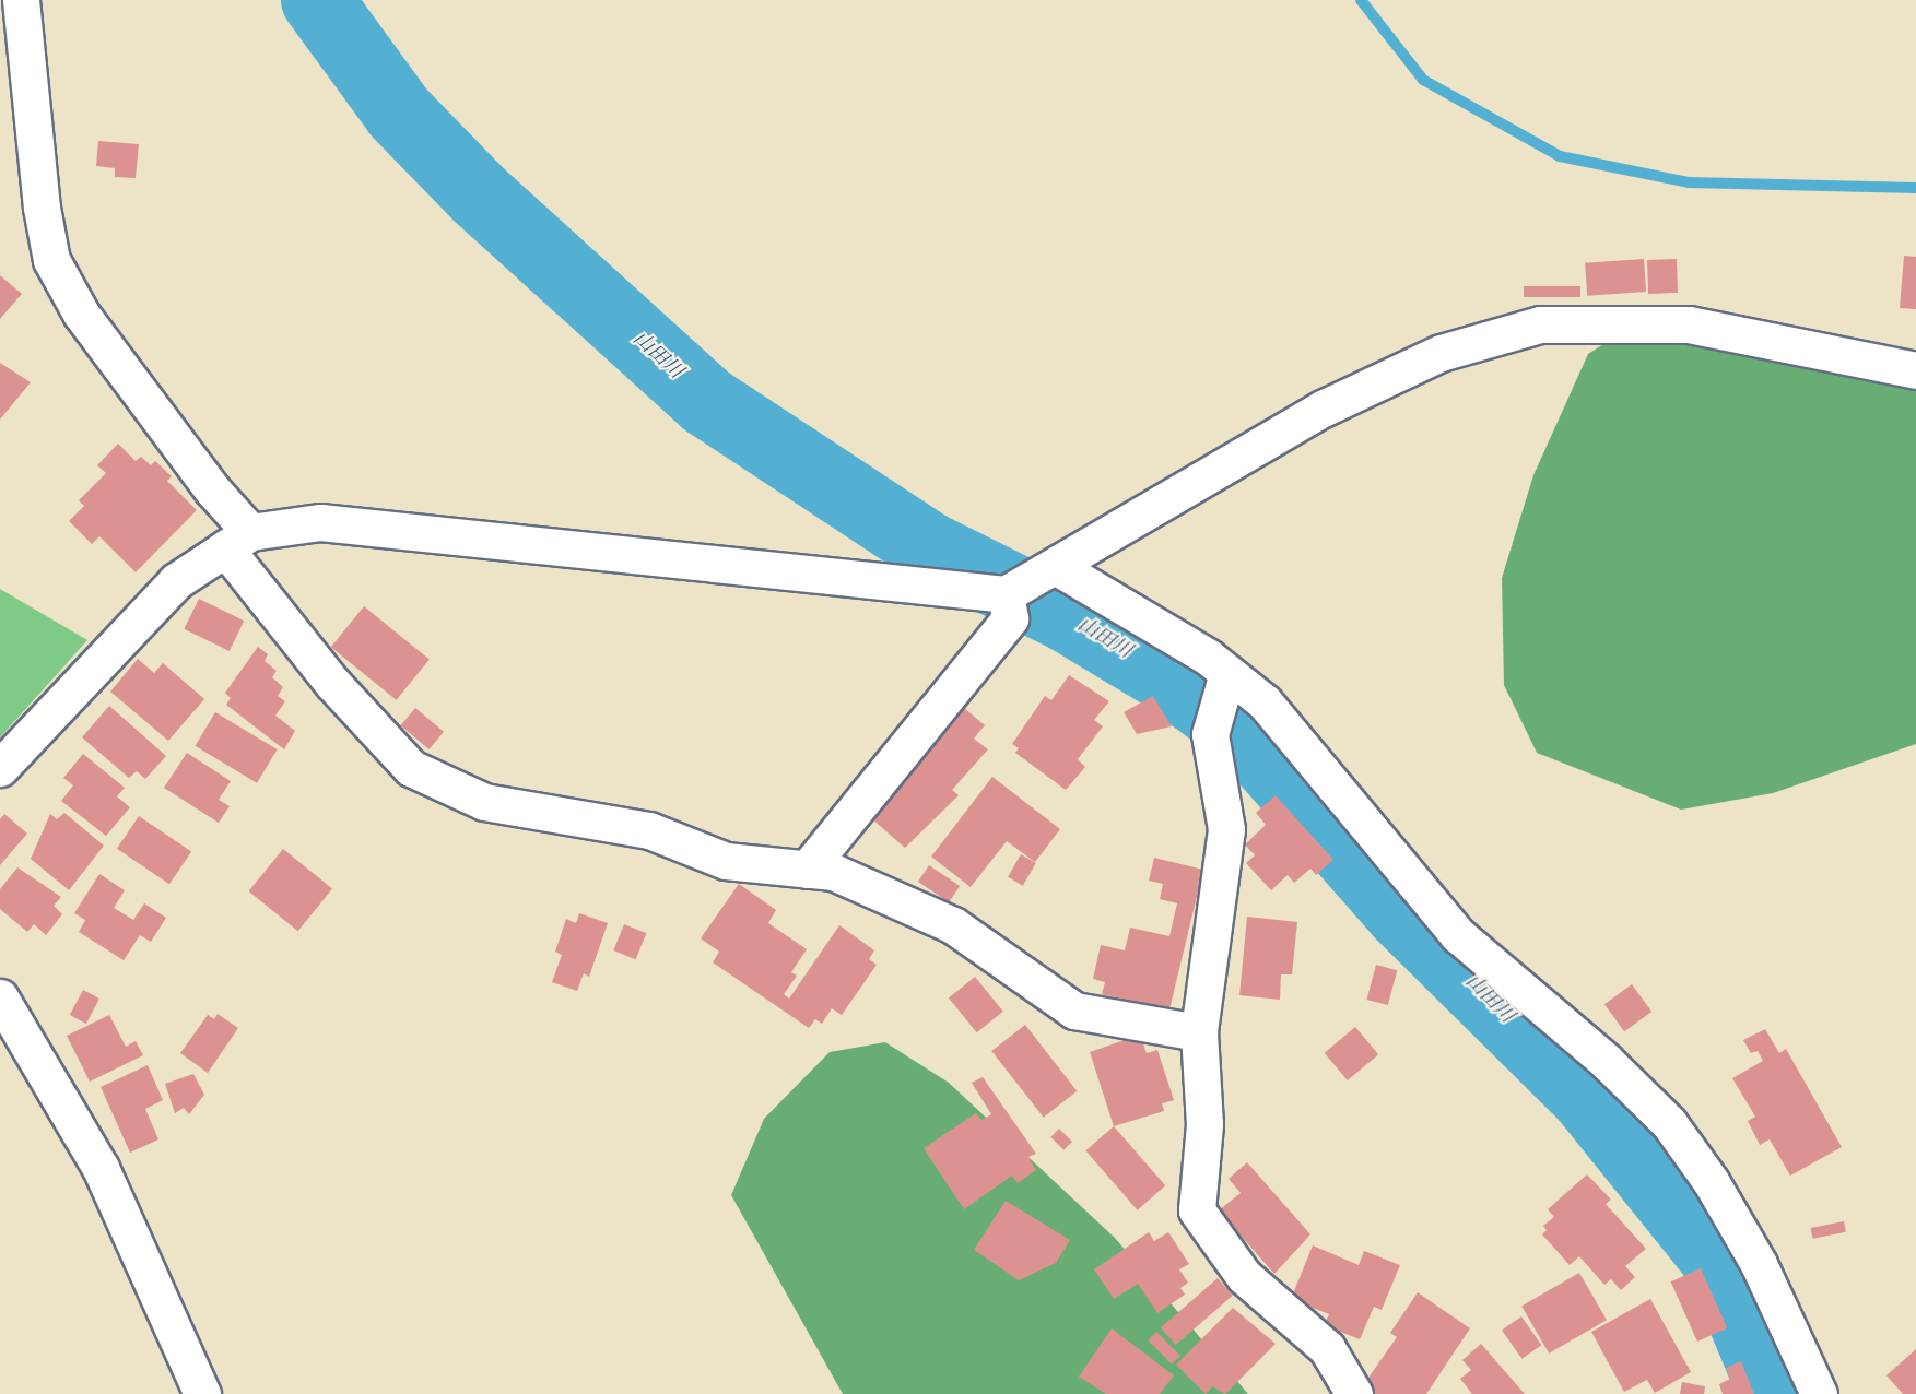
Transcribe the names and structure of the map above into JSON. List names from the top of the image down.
{
  "water": ["山田川"]
}
